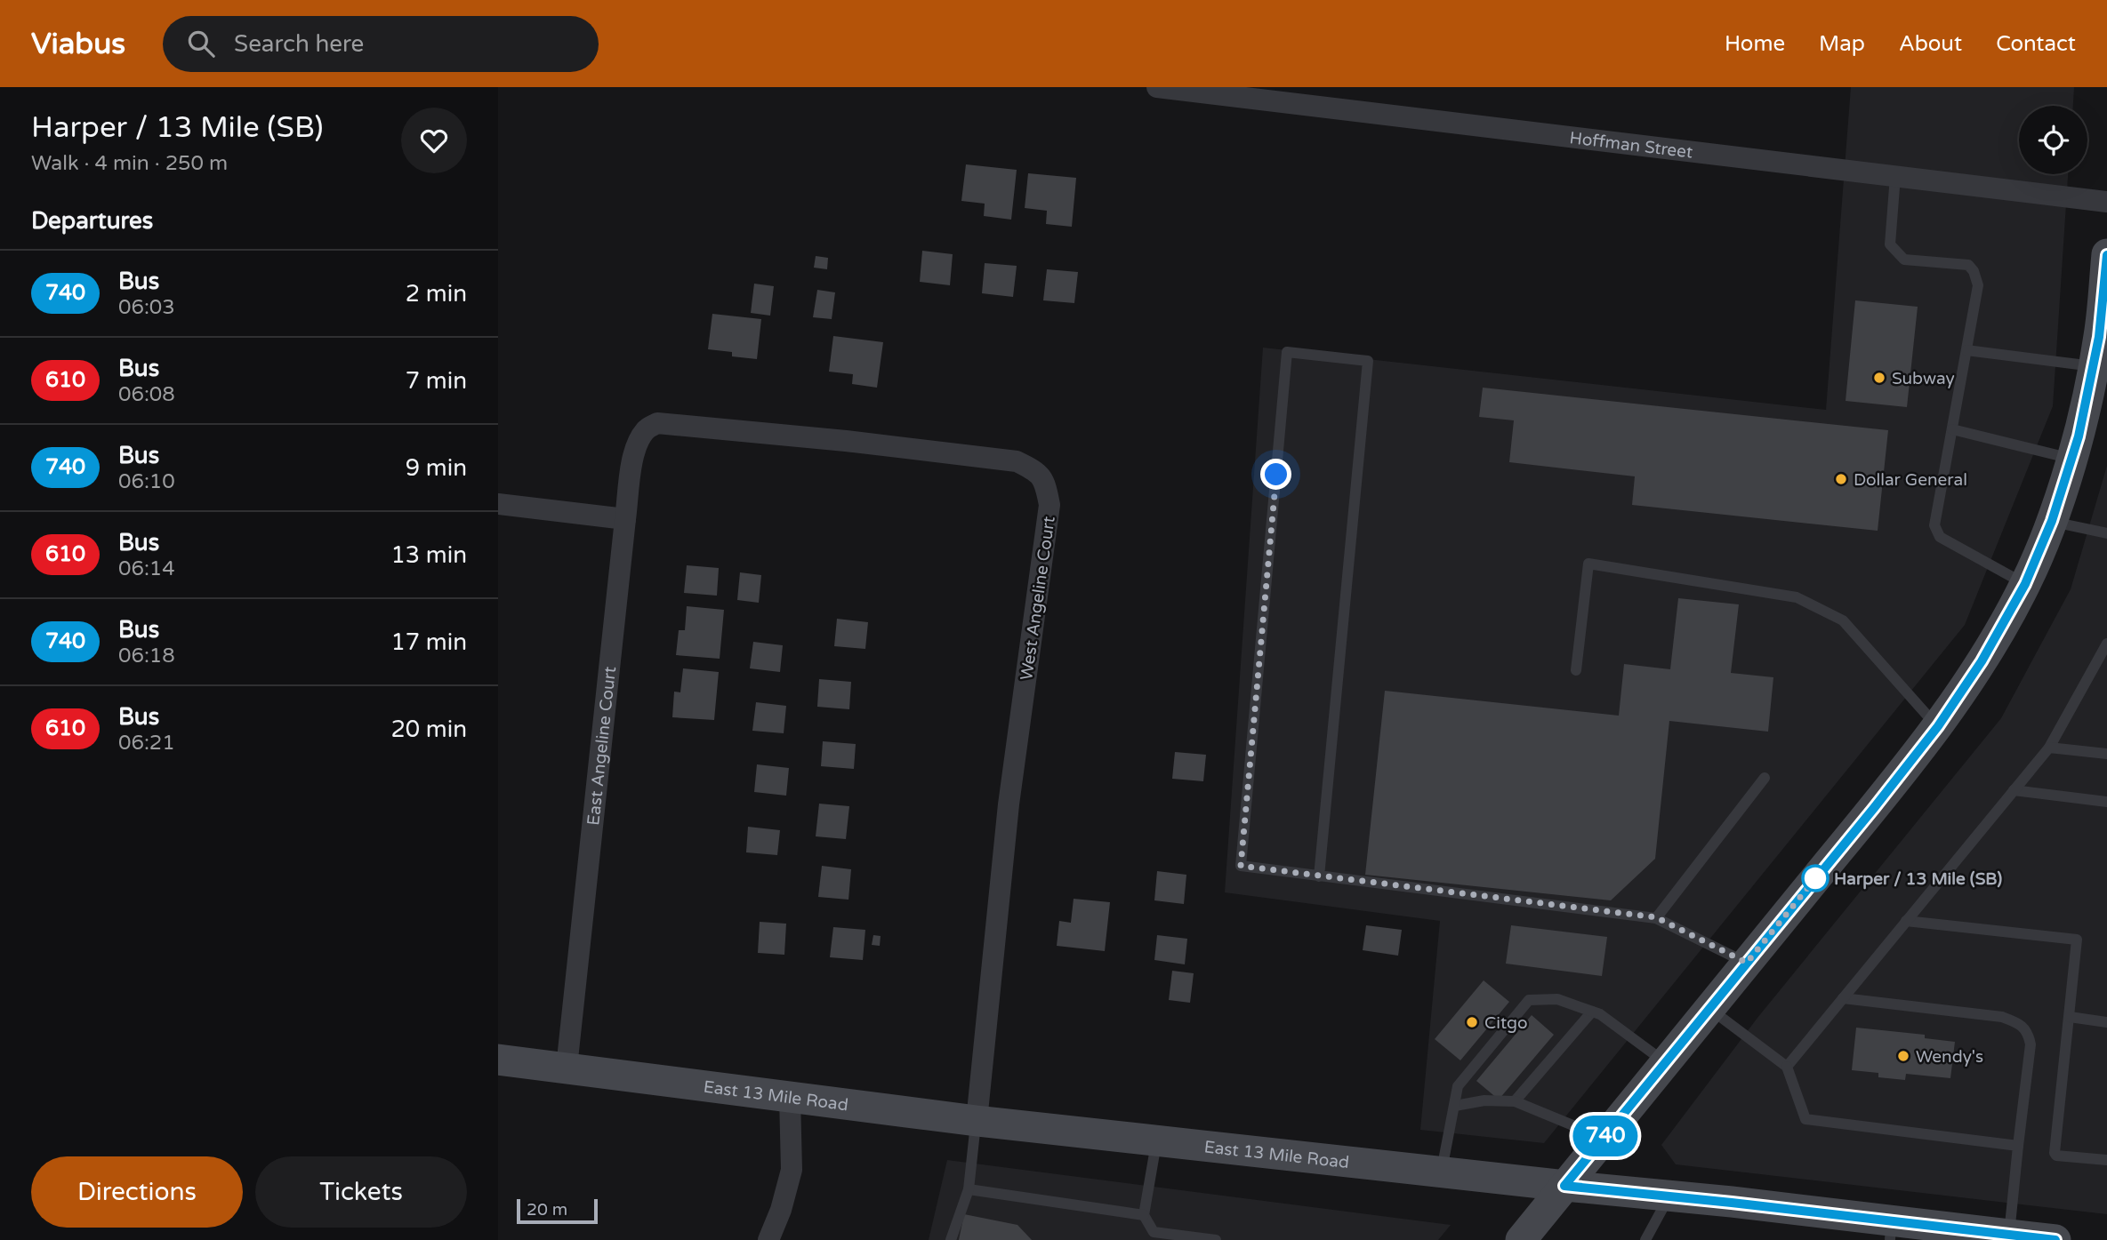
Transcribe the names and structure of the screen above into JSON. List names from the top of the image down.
{
  "streets": {
    "main road": ["East 13 Mile Road"],
    "street": ["Hoffman Street", "West Angeline Court", "East Angeline Court"]
  },
  "crossings": [
    ["West Angeline Court", "East Angeline Court"],
    ["West Angeline Court", "East 13 Mile Road"],
    ["East Angeline Court", "East 13 Mile Road"]
  ],
  "places": [
    "Subway",
    "Dollar General",
    "Harper / 13 Mile (SB)",
    "Citgo",
    "Wendy's"
  ],
  "lines": ["bus line 740"],
  "scale_bar": "20 m",
  "page": {
    "header": "Viabus",
    "search": "Search here",
    "nav": [
      "Home",
      "Map",
      "About",
      "Contact"
    ],
    "heading": [
      ["Harper / 13 Mile (SB)", "Walk · 4 min · 250 m"],
      "Departures"
    ],
    "on_map": "740",
    "list": [
      {
        "mark": "740",
        "name": "Bus",
        "note": "06:03",
        "value": "2 min"
      },
      {
        "mark": "610",
        "name": "Bus",
        "note": "06:08",
        "value": "7 min"
      },
      {
        "mark": "740",
        "name": "Bus",
        "note": "06:10",
        "value": "9 min"
      },
      {
        "mark": "610",
        "name": "Bus",
        "note": "06:14",
        "value": "13 min"
      },
      {
        "mark": "740",
        "name": "Bus",
        "note": "06:18",
        "value": "17 min"
      },
      {
        "mark": "610",
        "name": "Bus",
        "note": "06:21",
        "value": "20 min"
      }
    ],
    "buttons": ["Directions", "Tickets"],
    "scale": "20 m"
  }
}
